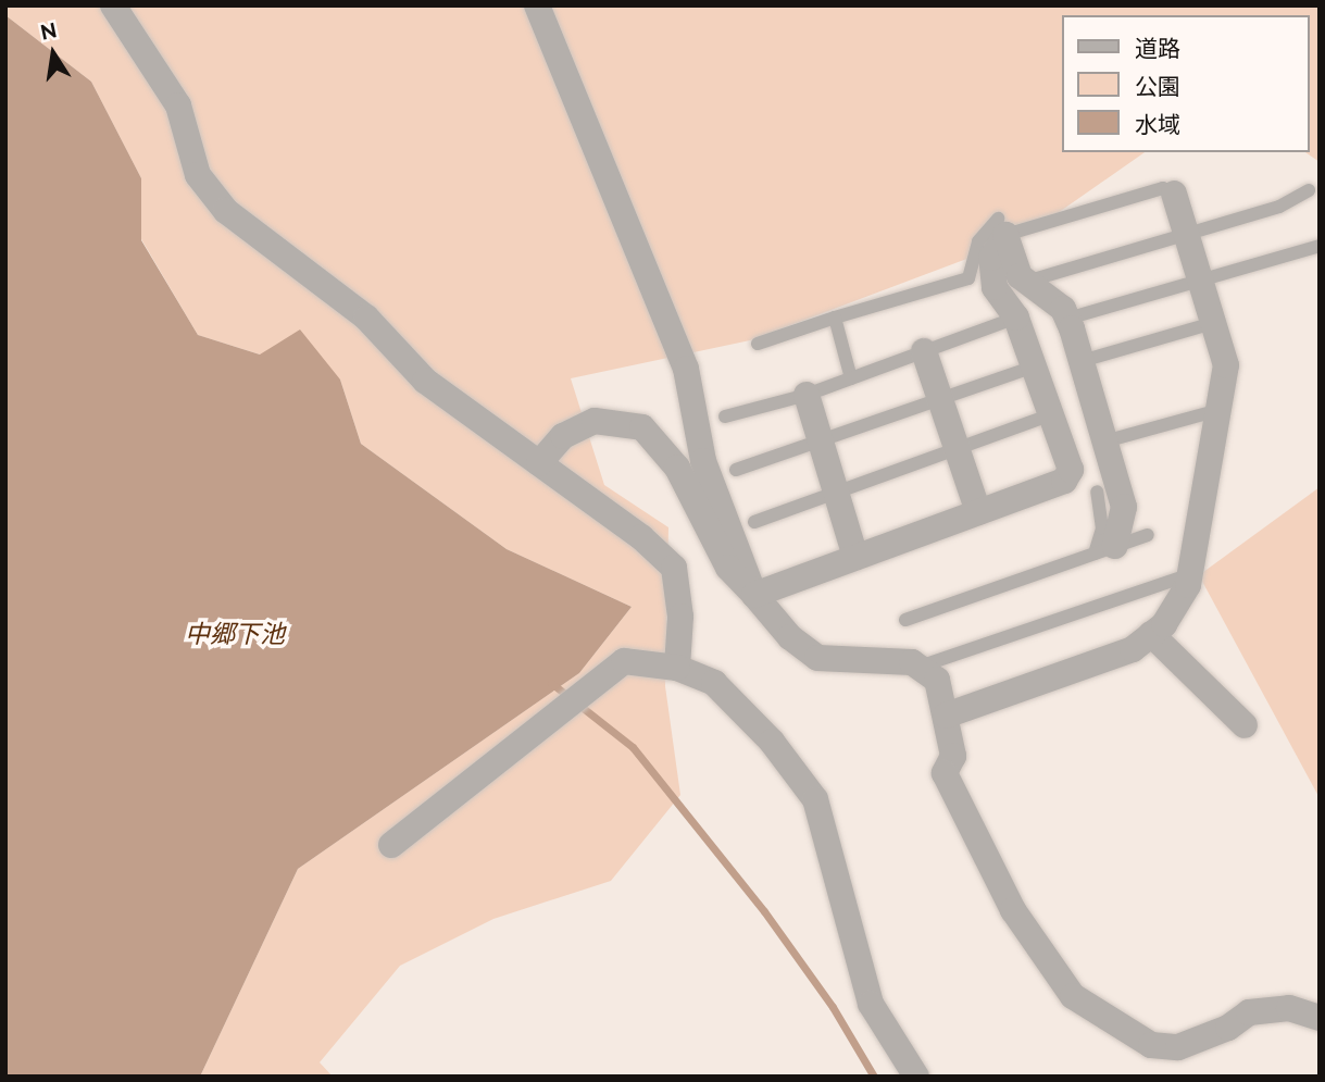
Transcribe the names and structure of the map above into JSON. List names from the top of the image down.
{
  "water": ["中郷下池"],
  "legend": ["道路", "公園", "水域"],
  "north": "top"
}
